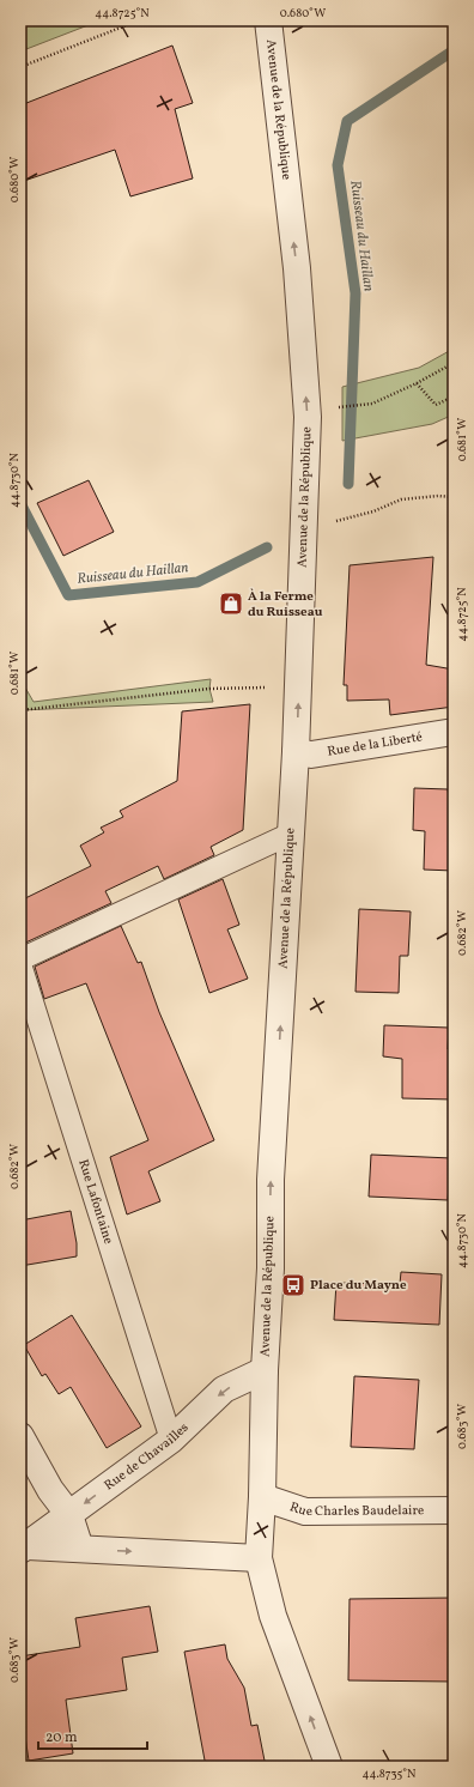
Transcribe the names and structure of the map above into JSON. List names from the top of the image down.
{
  "streets": {
    "street": [
      "Avenue de la République",
      "Rue de la Liberté",
      "Rue de Chavailles",
      "Rue Charles Baudelaire"
    ],
    "lane": ["Rue Lafontaine"]
  },
  "crossings": [
    ["Avenue de la République", "Rue de la Liberté"],
    ["Avenue de la République", "Rue de Chavailles"],
    ["Avenue de la République", "Rue Charles Baudelaire"],
    ["Rue Lafontaine", "Rue de Chavailles"]
  ],
  "one_way": ["Avenue de la République"],
  "water": ["Ruisseau du Haillan"],
  "places": {
    "shop": ["À la Ferme du Ruisseau"],
    "bus stop": ["Place du Mayne"]
  },
  "scale_bar": "20 m",
  "coordinates": [
    "44.8725°N",
    "0.680°W",
    "0.681°W",
    "44.8730°N",
    "0.682°W",
    "0.683°W",
    "44.8735°N"
  ]
}
